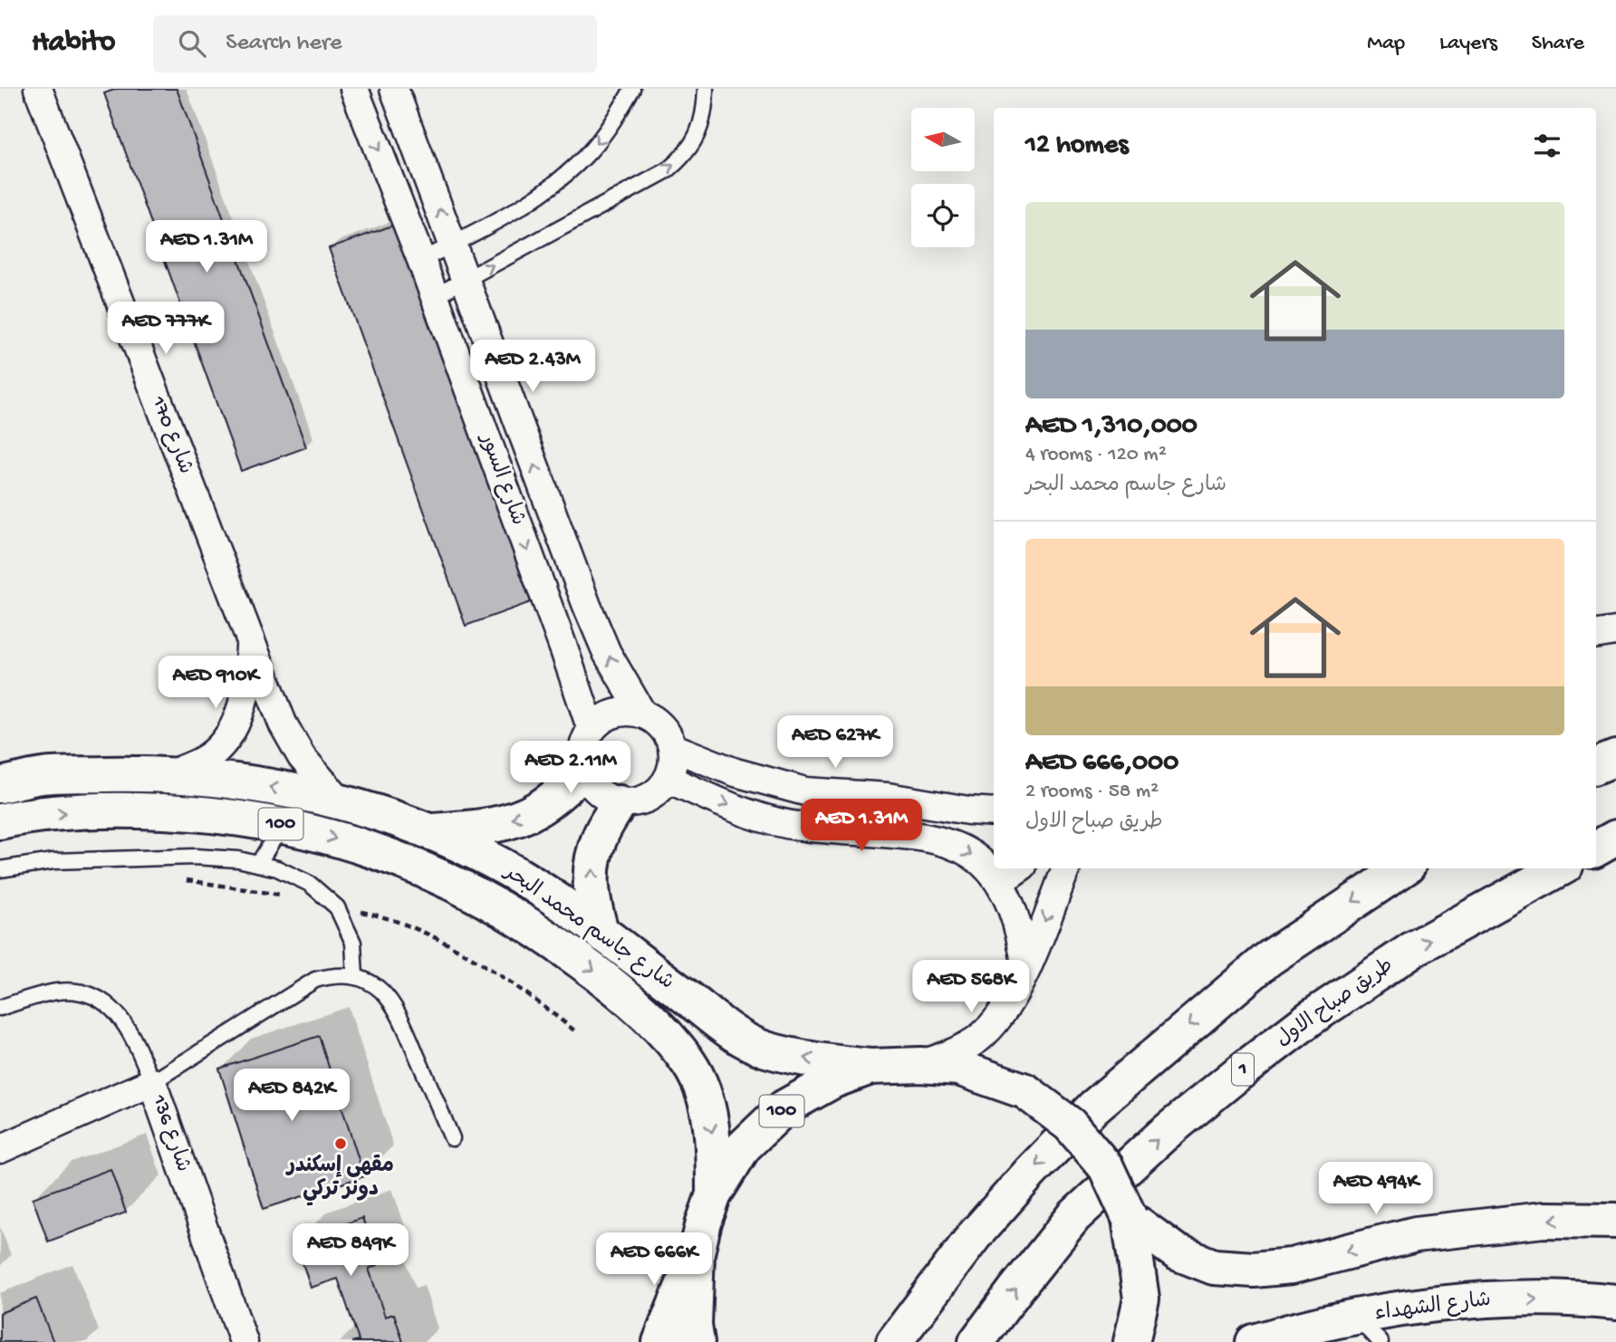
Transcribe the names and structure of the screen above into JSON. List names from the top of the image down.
{
  "streets": {
    "main road": [
      "100",
      "شارع جاسم محمد البحر",
      "طريق صباح الاول",
      "1",
      "شارع الشهداء"
    ],
    "street": ["شارع 170", "شارع السور", "شارع 136"]
  },
  "crossings": [
    ["شارع 170", "شارع جاسم محمد البحر"],
    ["100", "شارع جاسم محمد البحر"]
  ],
  "places": ["مقهى إسكندر دونر تركي"],
  "north": "left",
  "page": {
    "header": "Habito",
    "search": "Search here",
    "nav": ["Map", "Layers", "Share"],
    "heading": "12 homes",
    "list": [
      {
        "name": "AED 1,310,000",
        "note": "4 rooms · 120 m² · شارع جاسم محمد البحر"
      },
      {
        "name": "AED 666,000",
        "note": "2 rooms · 58 m² · طريق صباح الاول"
      }
    ],
    "price": [
      "AED 1.31M",
      "AED 777K",
      "AED 2.43M",
      "AED 910K",
      "AED 627K",
      "AED 2.11M",
      "AED 1.31M",
      "AED 568K",
      "AED 842K",
      "AED 494K",
      "AED 849K",
      "AED 666K"
    ]
  }
}
